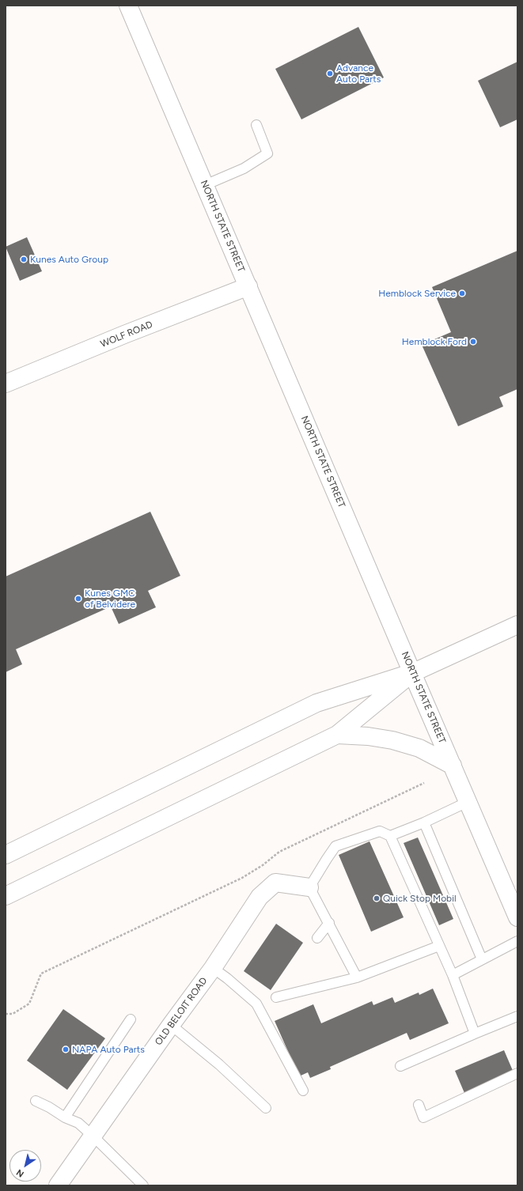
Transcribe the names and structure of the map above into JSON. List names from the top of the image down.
{
  "streets": {
    "main road": ["NORTH STATE STREET", "WOLF ROAD", "OLD BELOIT ROAD"]
  },
  "crossings": [
    ["NORTH STATE STREET", "WOLF ROAD"]
  ],
  "places": [
    "Advance Auto Parts",
    "Kunes Auto Group",
    "Hemblock Service",
    "Hemblock Ford",
    "Kunes GMC of Belvidere",
    "Quick Stop Mobil",
    "NAPA Auto Parts"
  ],
  "north": "bottom left"
}
